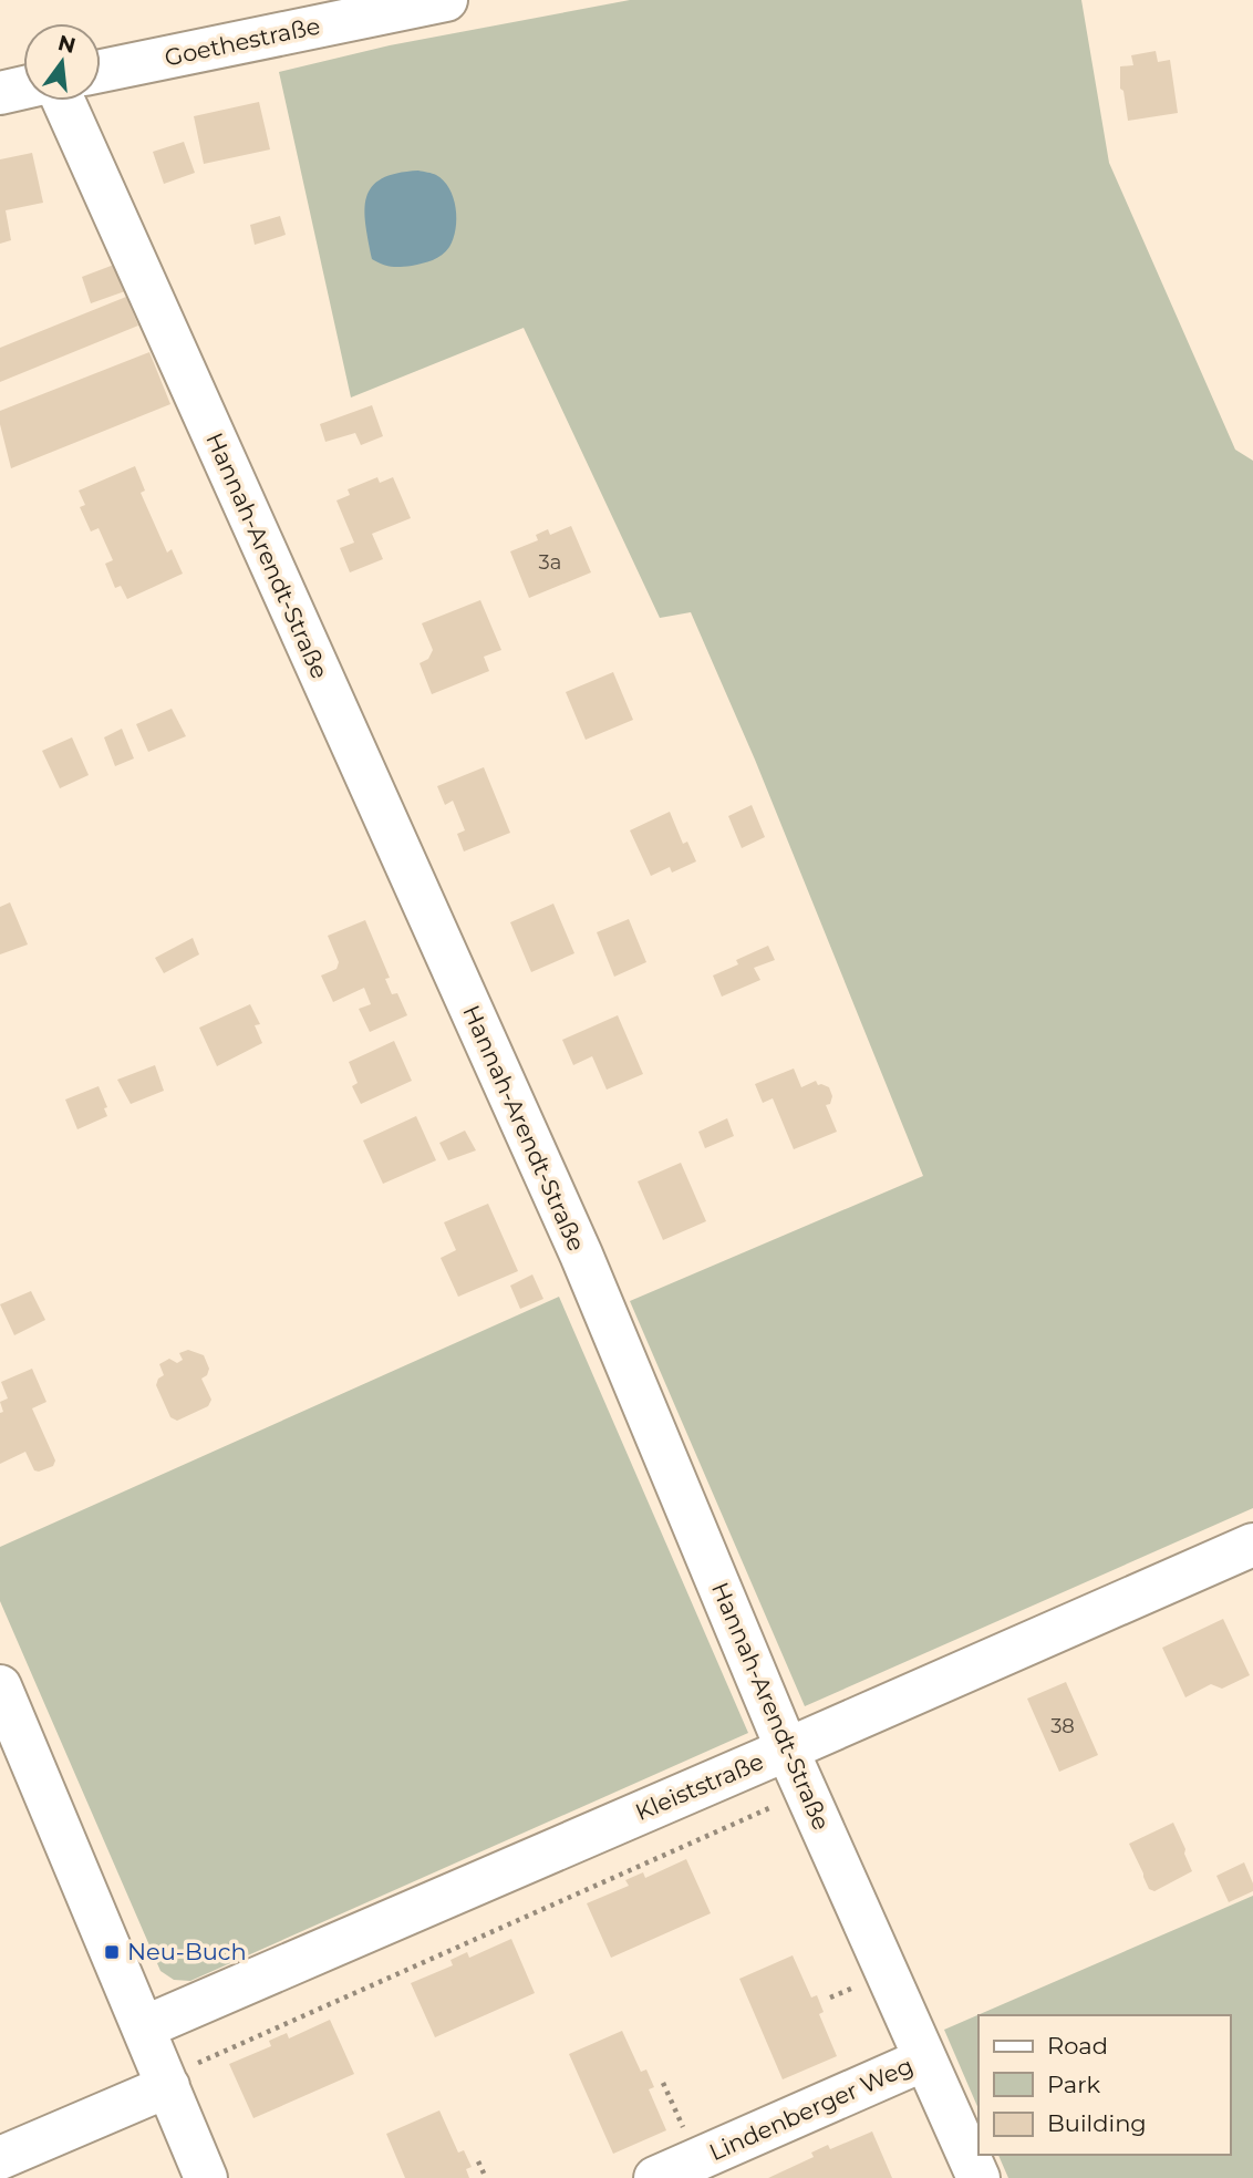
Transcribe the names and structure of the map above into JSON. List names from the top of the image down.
{
  "streets": {
    "street": [
      "Goethestraße",
      "Hannah-Arendt-Straße",
      "Kleiststraße",
      "Lindenberger Weg"
    ]
  },
  "crossings": [
    ["Hannah-Arendt-Straße", "Kleiststraße"],
    ["Hannah-Arendt-Straße", "Lindenberger Weg"]
  ],
  "places": {
    "transit": ["Neu-Buch"]
  },
  "house_numbers": ["3a", "38"],
  "legend": ["Road", "Park", "Building"],
  "north": "top"
}
